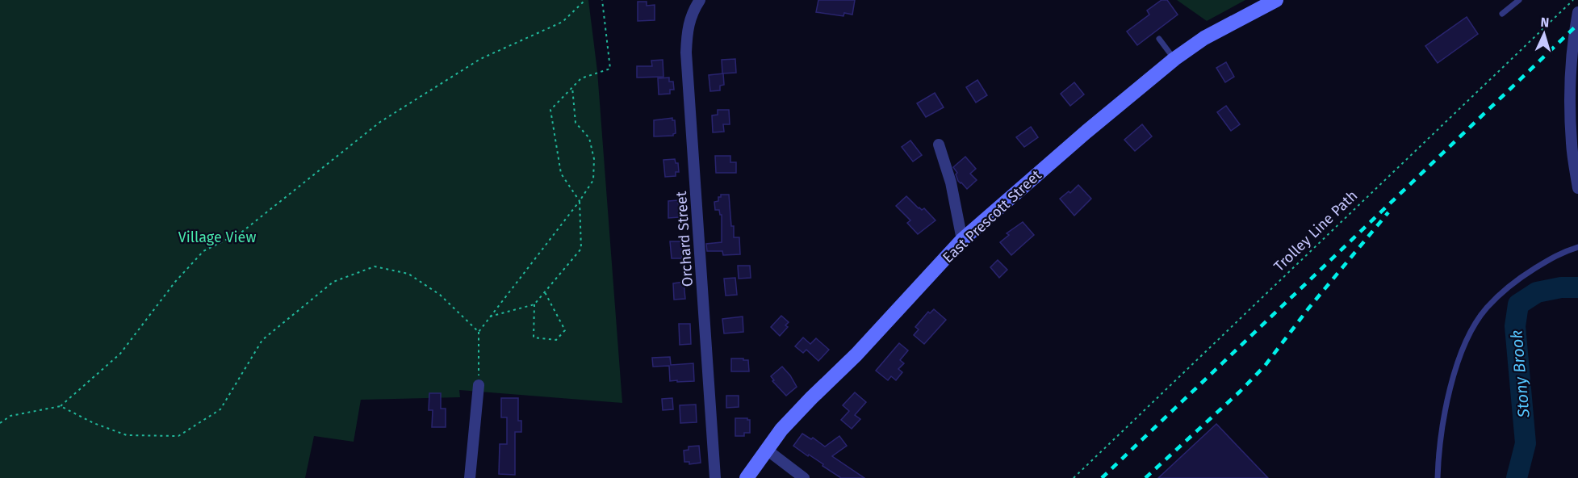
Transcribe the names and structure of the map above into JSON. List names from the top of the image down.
{
  "streets": {
    "main road": ["East Prescott Street"],
    "street": ["Orchard Street"],
    "path": ["Trolley Line Path"]
  },
  "water": ["Stony Brook"],
  "parks": ["Village View"],
  "north": "top"
}
